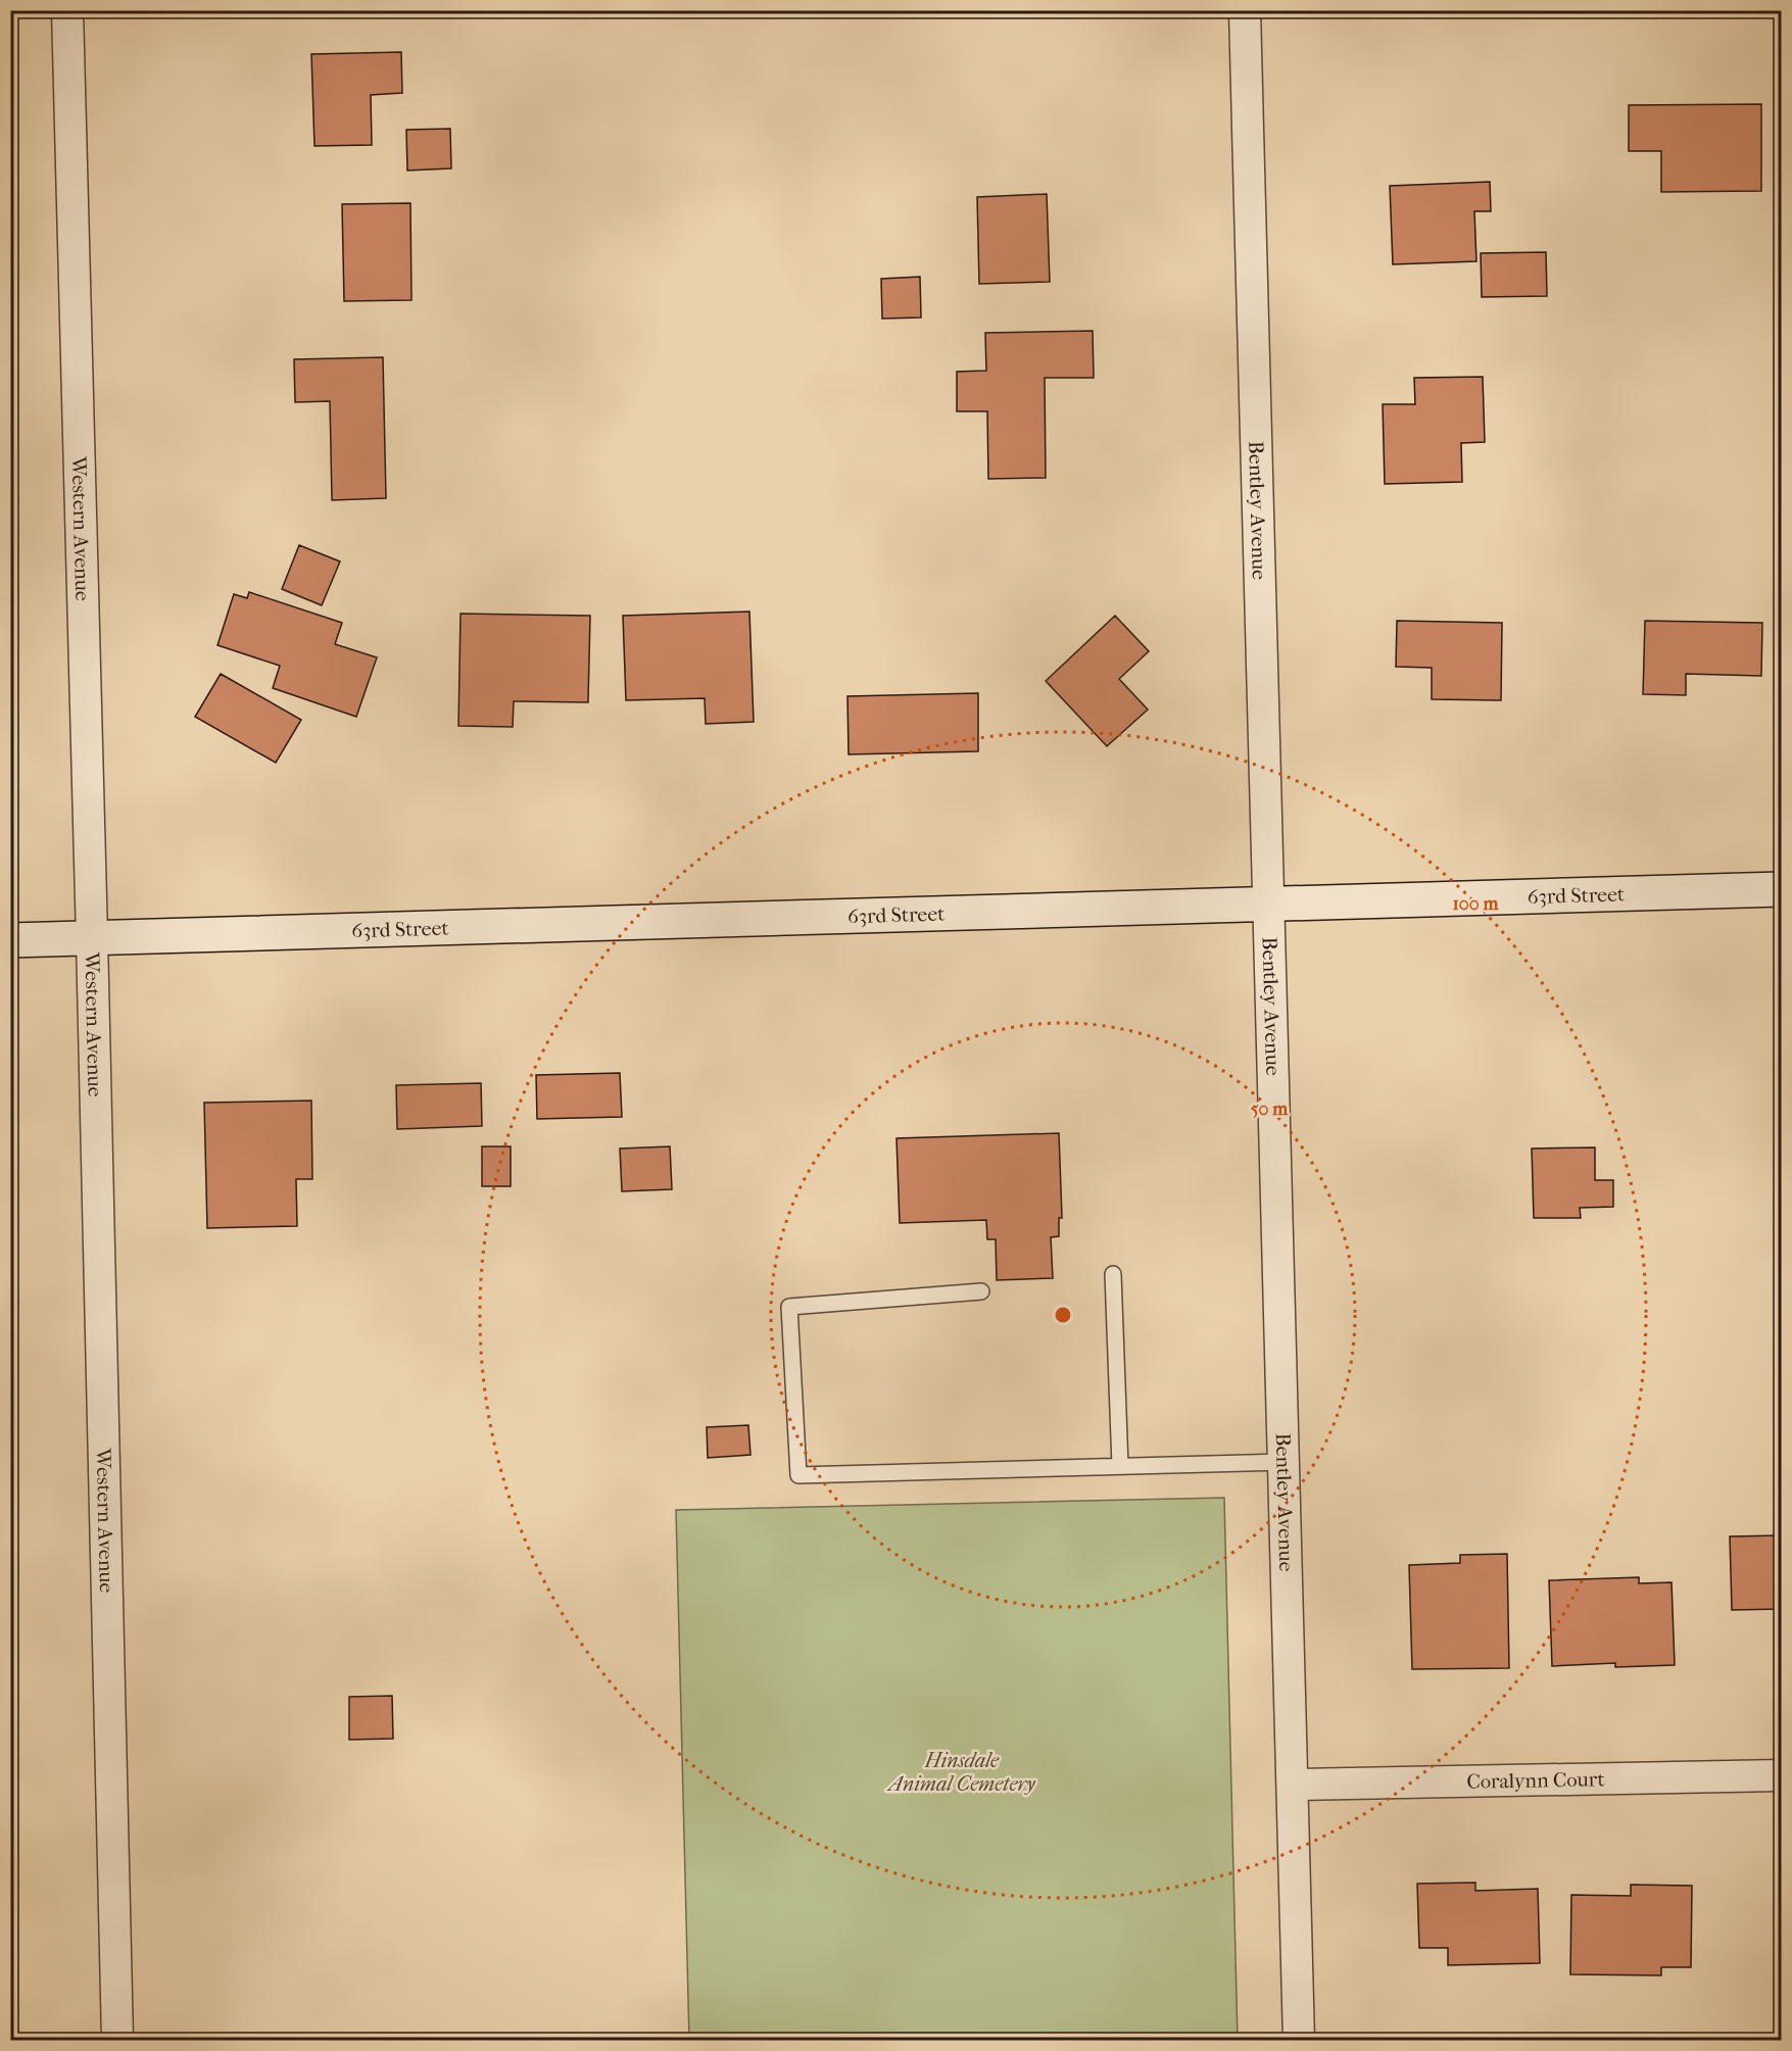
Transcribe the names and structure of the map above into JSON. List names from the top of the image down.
{
  "streets": {
    "main road": ["63rd Street"],
    "street": ["Bentley Avenue", "Western Avenue", "Coralynn Court"]
  },
  "crossings": [
    ["Bentley Avenue", "63rd Street"],
    ["Bentley Avenue", "Coralynn Court"],
    ["Western Avenue", "63rd Street"]
  ],
  "parks": ["Hinsdale Animal Cemetery"],
  "rings": ["100 m", "50 m"]
}
